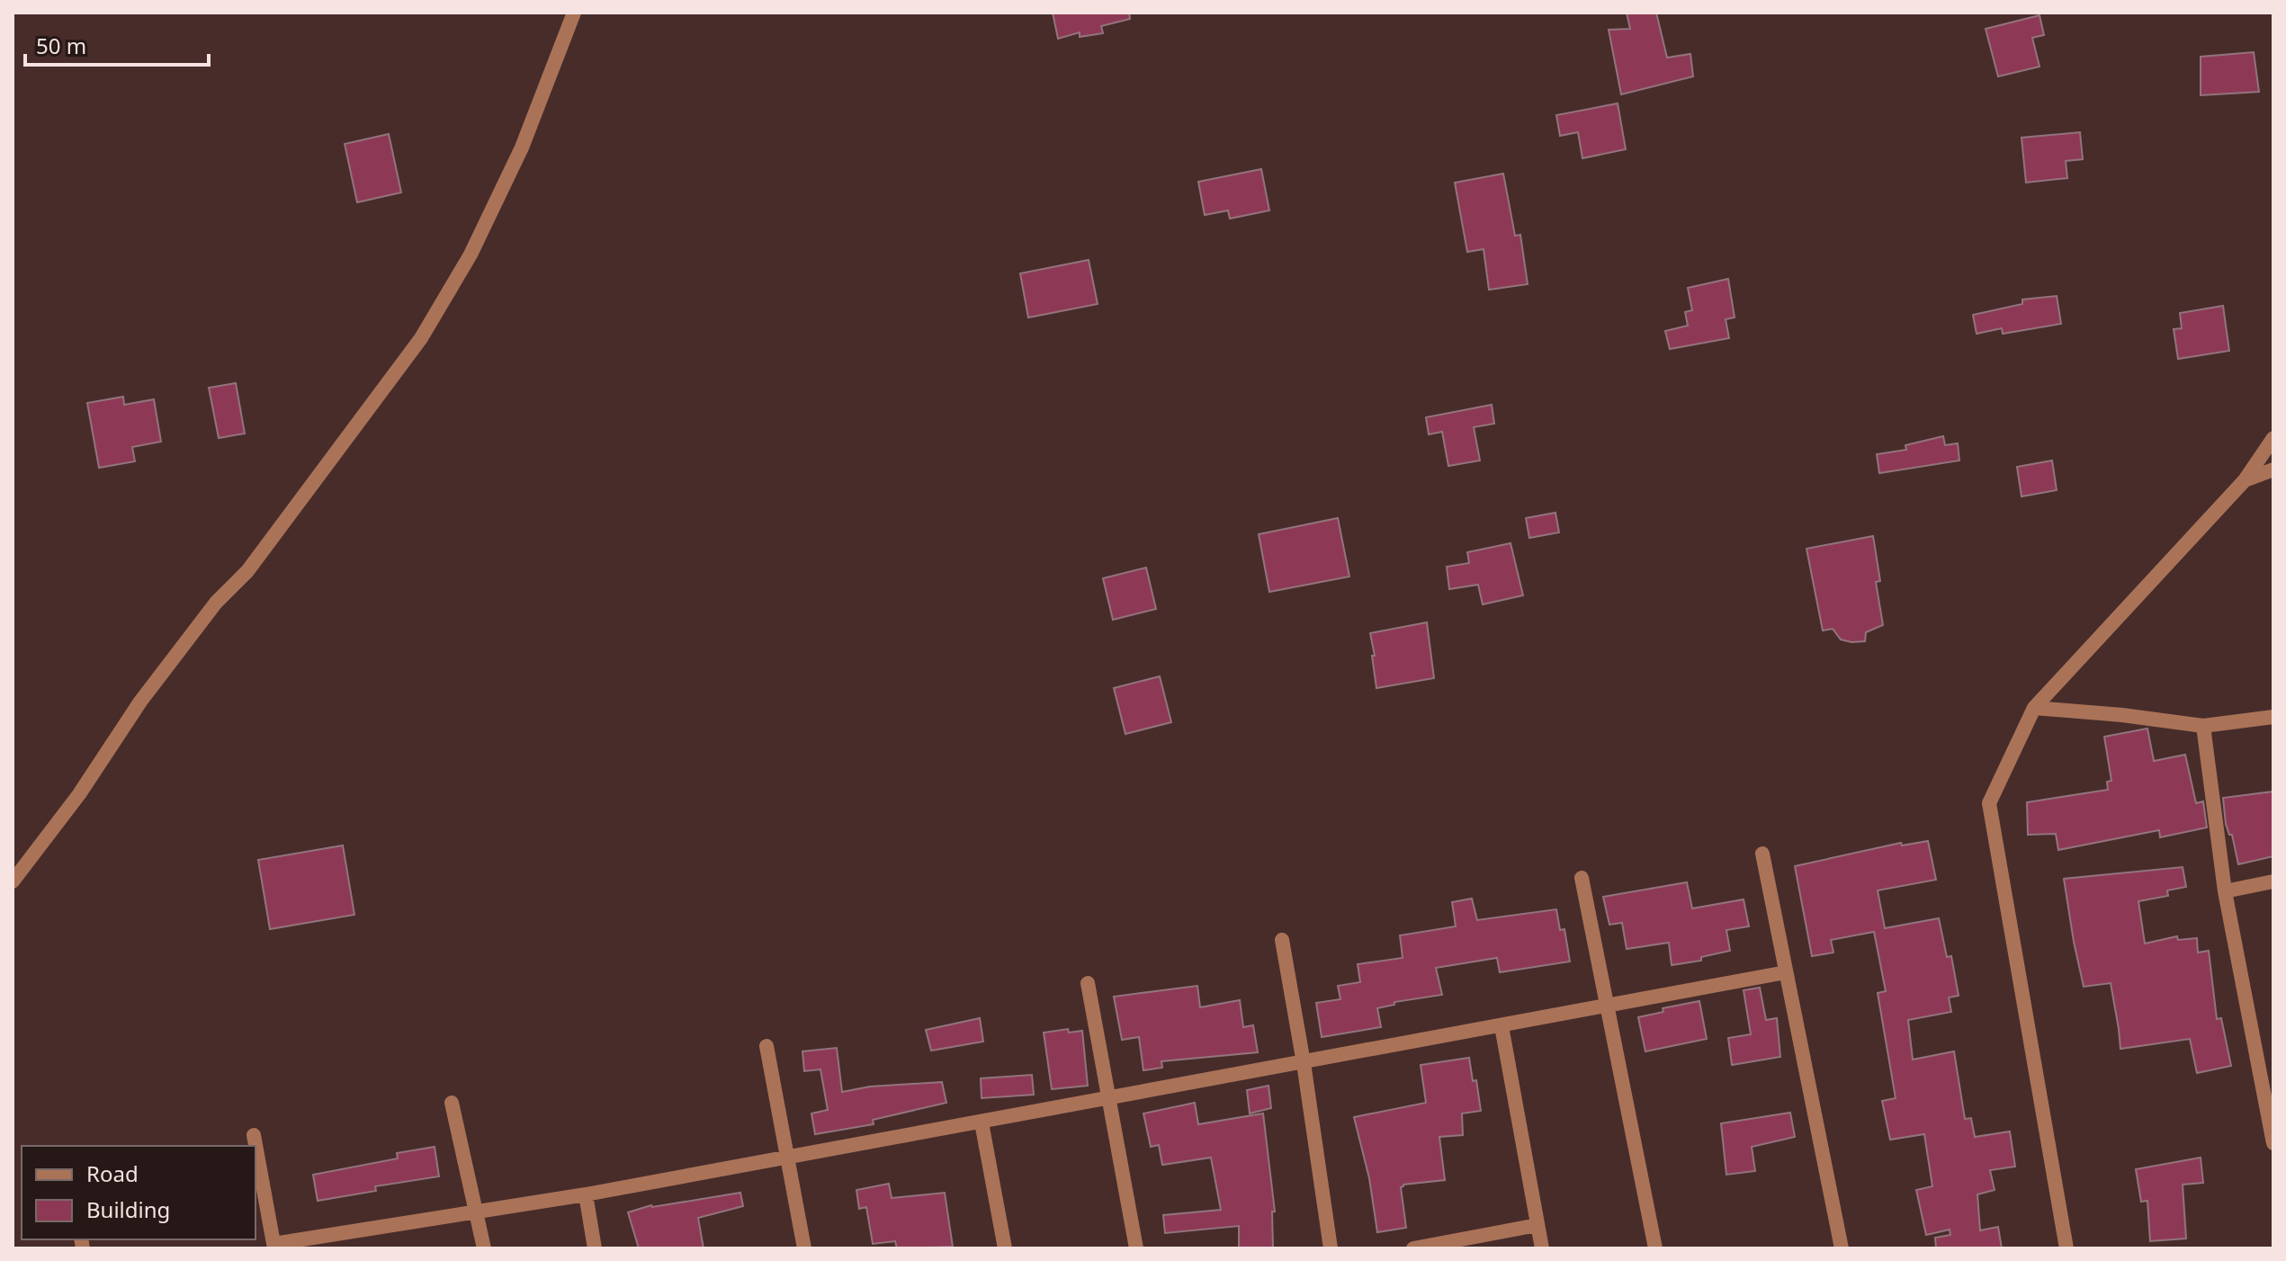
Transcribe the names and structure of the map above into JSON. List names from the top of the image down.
{
  "legend": ["Road", "Building"],
  "scale_bar": "50 m"
}
